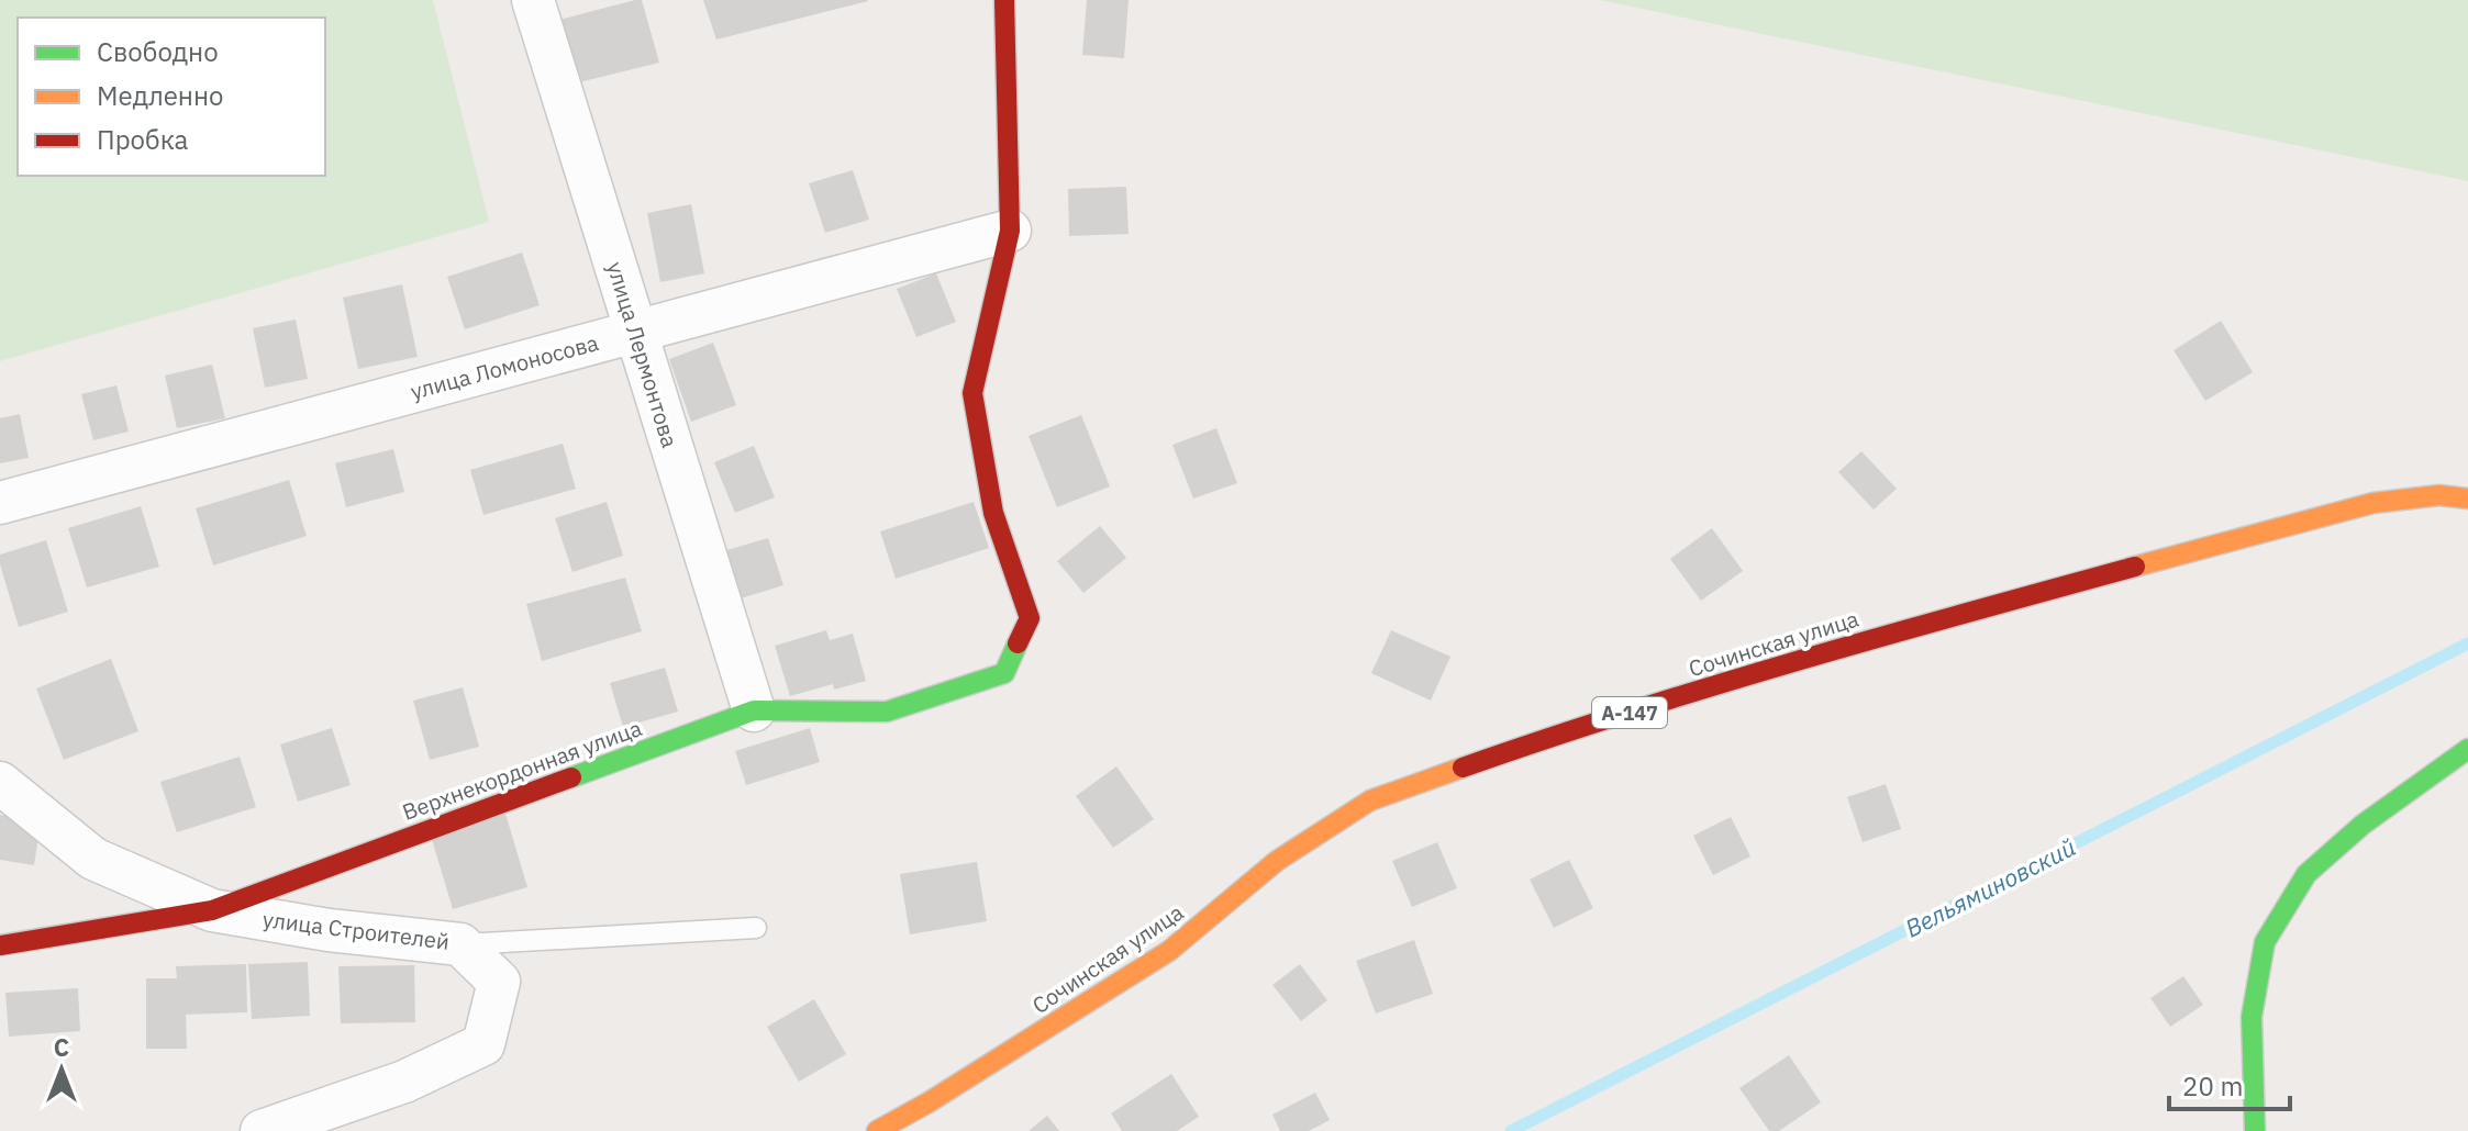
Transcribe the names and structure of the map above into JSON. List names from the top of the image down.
{
  "streets": {
    "main road": ["Сочинская улица", "А-147", "Верхнекордонная улица"],
    "street": ["улица Лермонтова", "улица Ломоносова", "улица Строителей"]
  },
  "crossings": [
    ["улица Лермонтова", "улица Ломоносова"],
    ["улица Лермонтова", "Верхнекордонная улица"],
    ["улица Ломоносова", "Верхнекордонная улица"],
    ["Верхнекордонная улица", "улица Строителей"]
  ],
  "water": ["Вельяминовский"],
  "legend": ["Свободно", "Медленно", "Пробка"],
  "scale_bar": "20 m",
  "north": "top"
}
